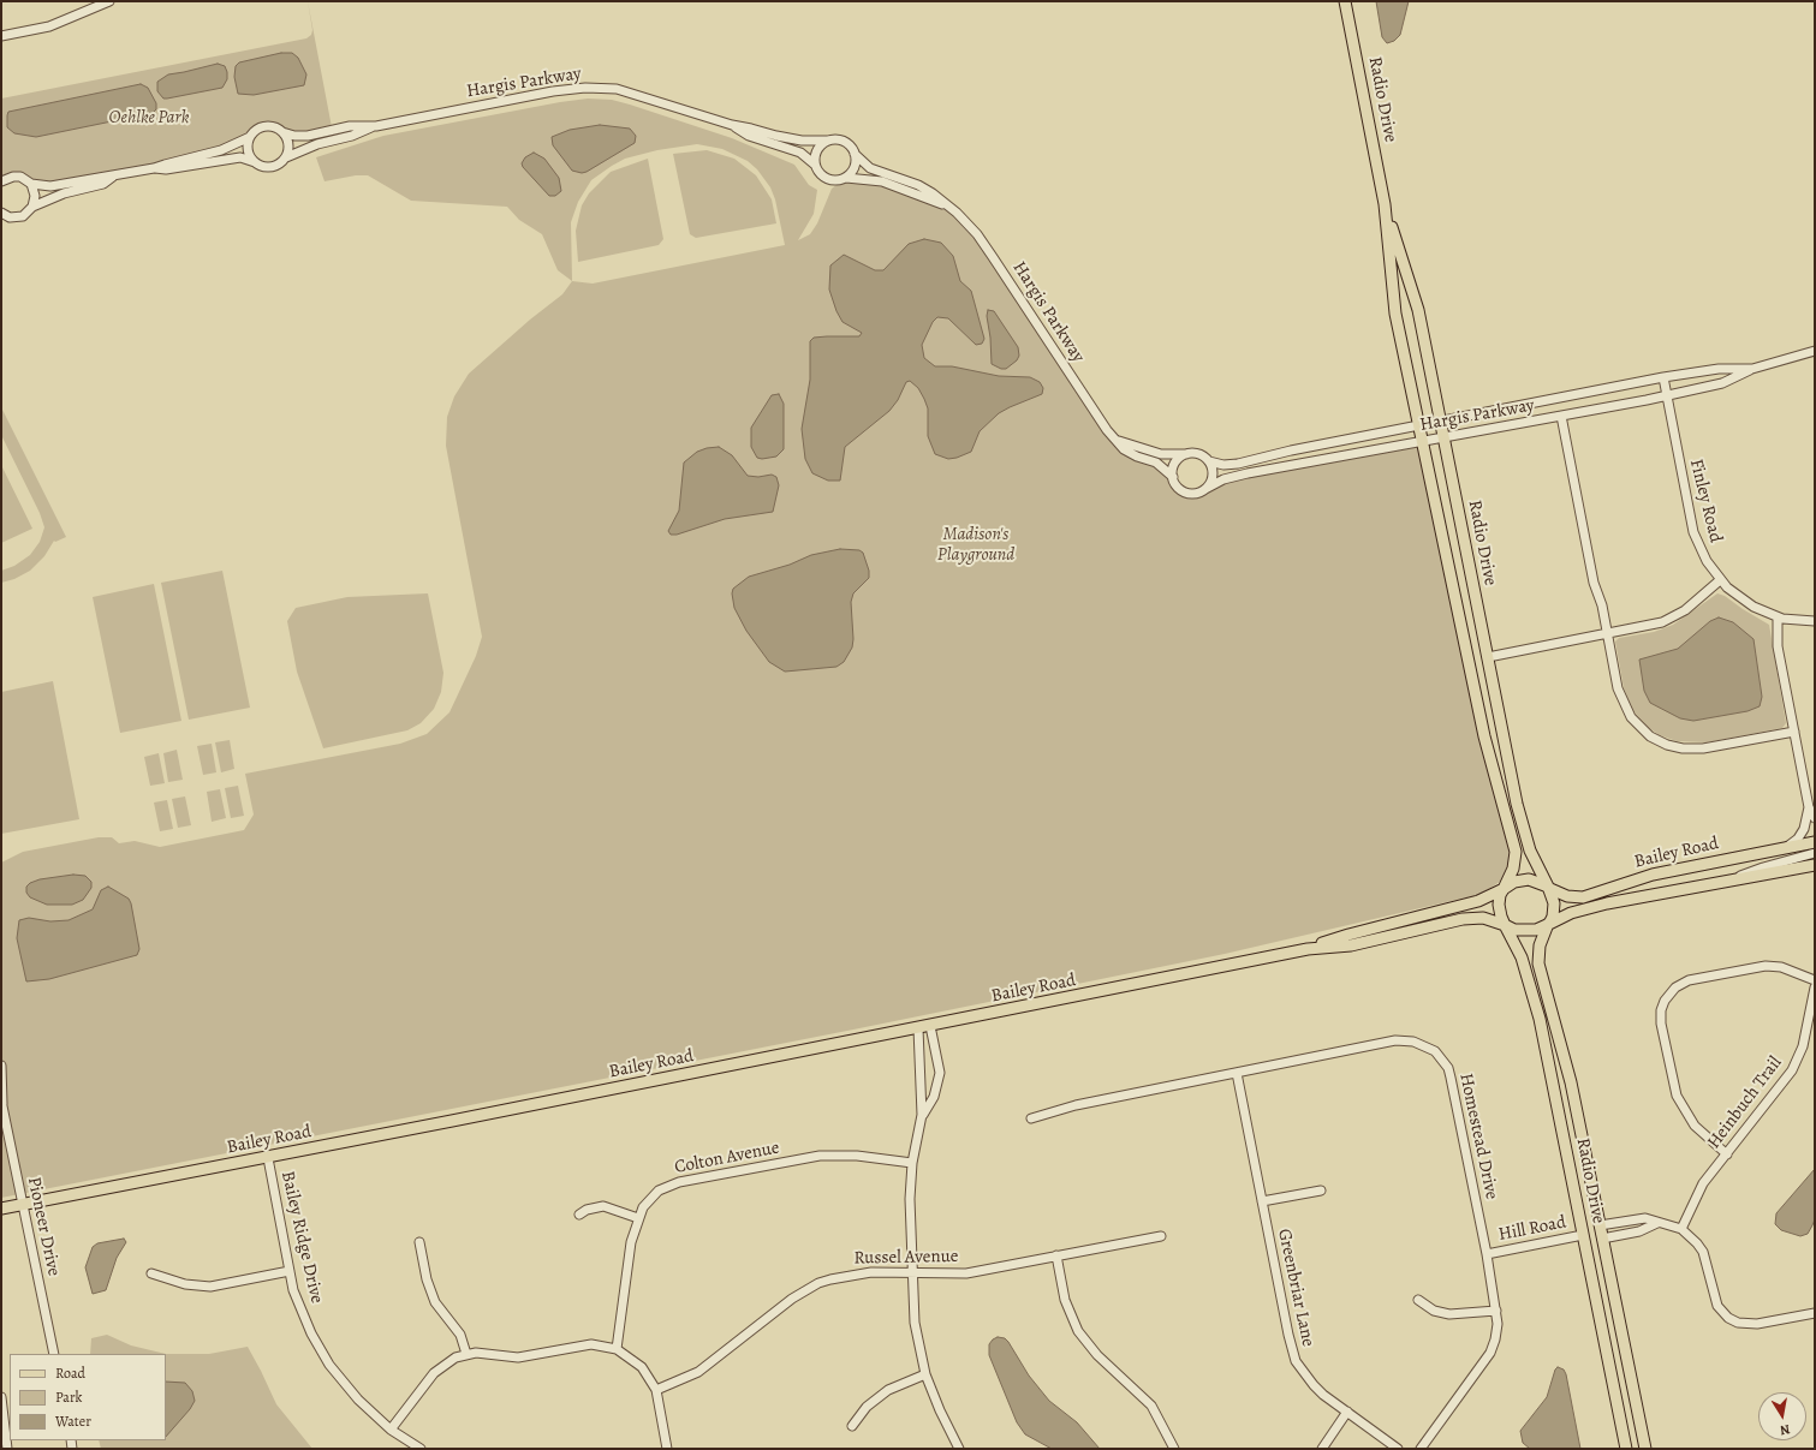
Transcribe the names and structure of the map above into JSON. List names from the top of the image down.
{
  "streets": {
    "main road": ["Radio Drive", "Bailey Road"],
    "street": [
      "Hargis Parkway",
      "Finley Road",
      "Heinbuch Trail",
      "Homestead Drive",
      "Colton Avenue",
      "Pioneer Drive",
      "Hill Road",
      "Bailey Ridge Drive",
      "Russel Avenue",
      "Greenbriar Lane"
    ]
  },
  "crossings": [
    ["Hargis Parkway", "Radio Drive"],
    ["Hargis Parkway", "Finley Road"],
    ["Radio Drive", "Bailey Road"],
    ["Radio Drive", "Hill Road"],
    ["Bailey Road", "Pioneer Drive"],
    ["Bailey Road", "Bailey Ridge Drive"],
    ["Homestead Drive", "Hill Road"],
    ["Homestead Drive", "Greenbriar Lane"]
  ],
  "parks": ["Oehlke Park", "Madison's Playground"],
  "legend": ["Road", "Park", "Water"],
  "north": "bottom"
}
